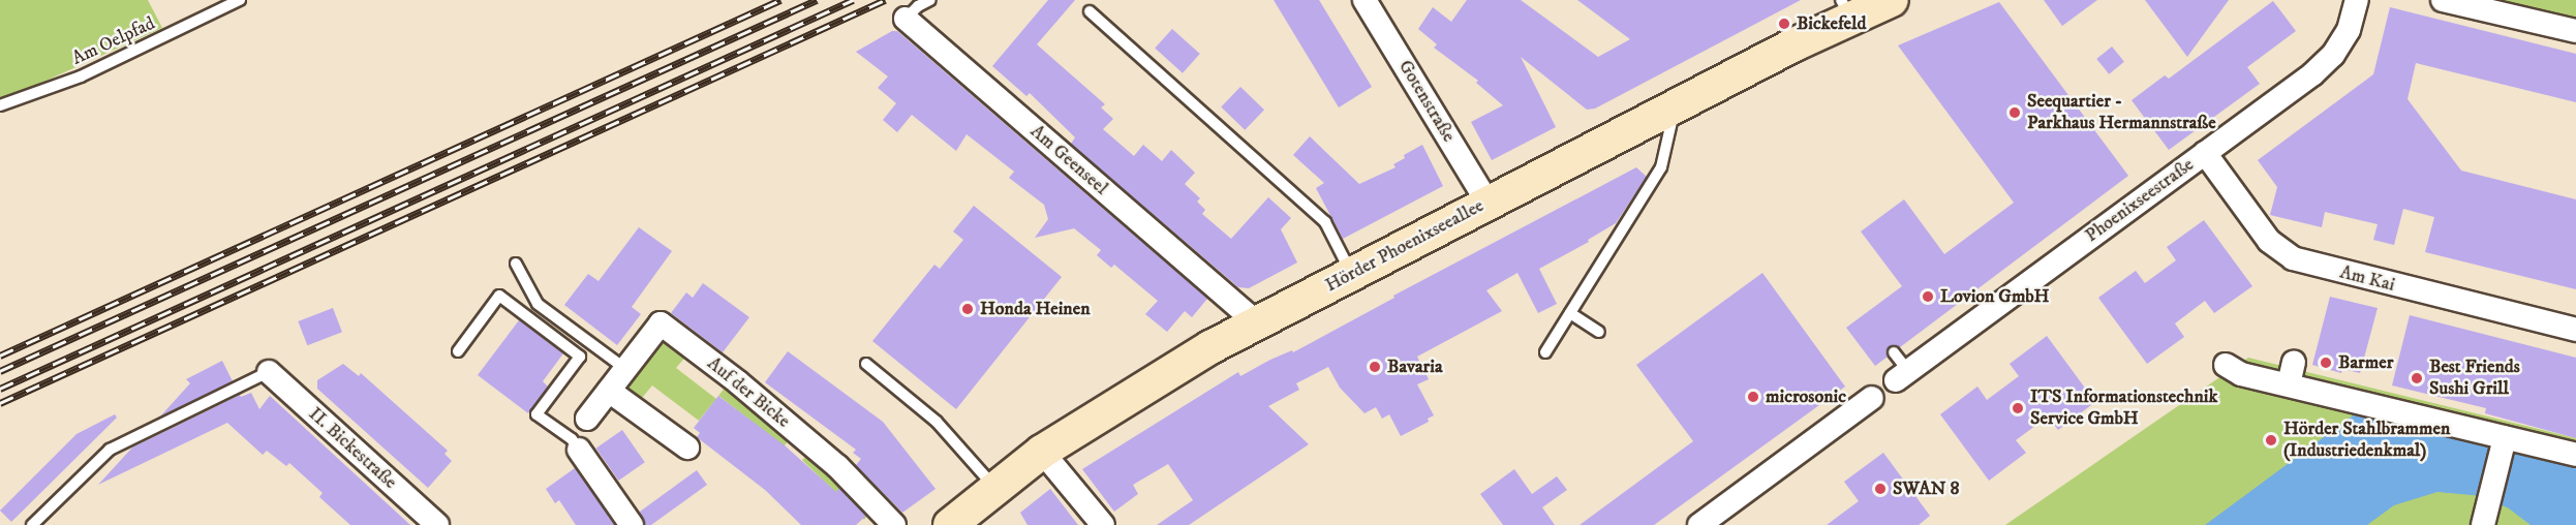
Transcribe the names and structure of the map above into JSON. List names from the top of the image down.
{
  "streets": {
    "main road": ["Hörder Phoenixseeallee"],
    "street": [
      "Gotenstraße",
      "Am Geenseel",
      "Phoenixseestraße",
      "Am Kai",
      "Auf der Bicke",
      "II. Bickestraße"
    ],
    "lane": ["Am Oelpfad"]
  },
  "crossings": [
    ["Gotenstraße", "Hörder Phoenixseeallee"],
    ["Am Geenseel", "Hörder Phoenixseeallee"],
    ["Phoenixseestraße", "Am Kai"]
  ],
  "places": [
    "Bickefeld",
    "Seequartier - Parkhaus Hermannstraße",
    "Lovion GmbH",
    "Honda Heinen",
    "Barmer",
    "Bavaria",
    "Best Friends Sushi Grill",
    "microsonic",
    "ITS Informationstechnik Service GmbH",
    "Hörder Stahlbrammen (Industriedenkmal)",
    "SWAN 8"
  ]
}
